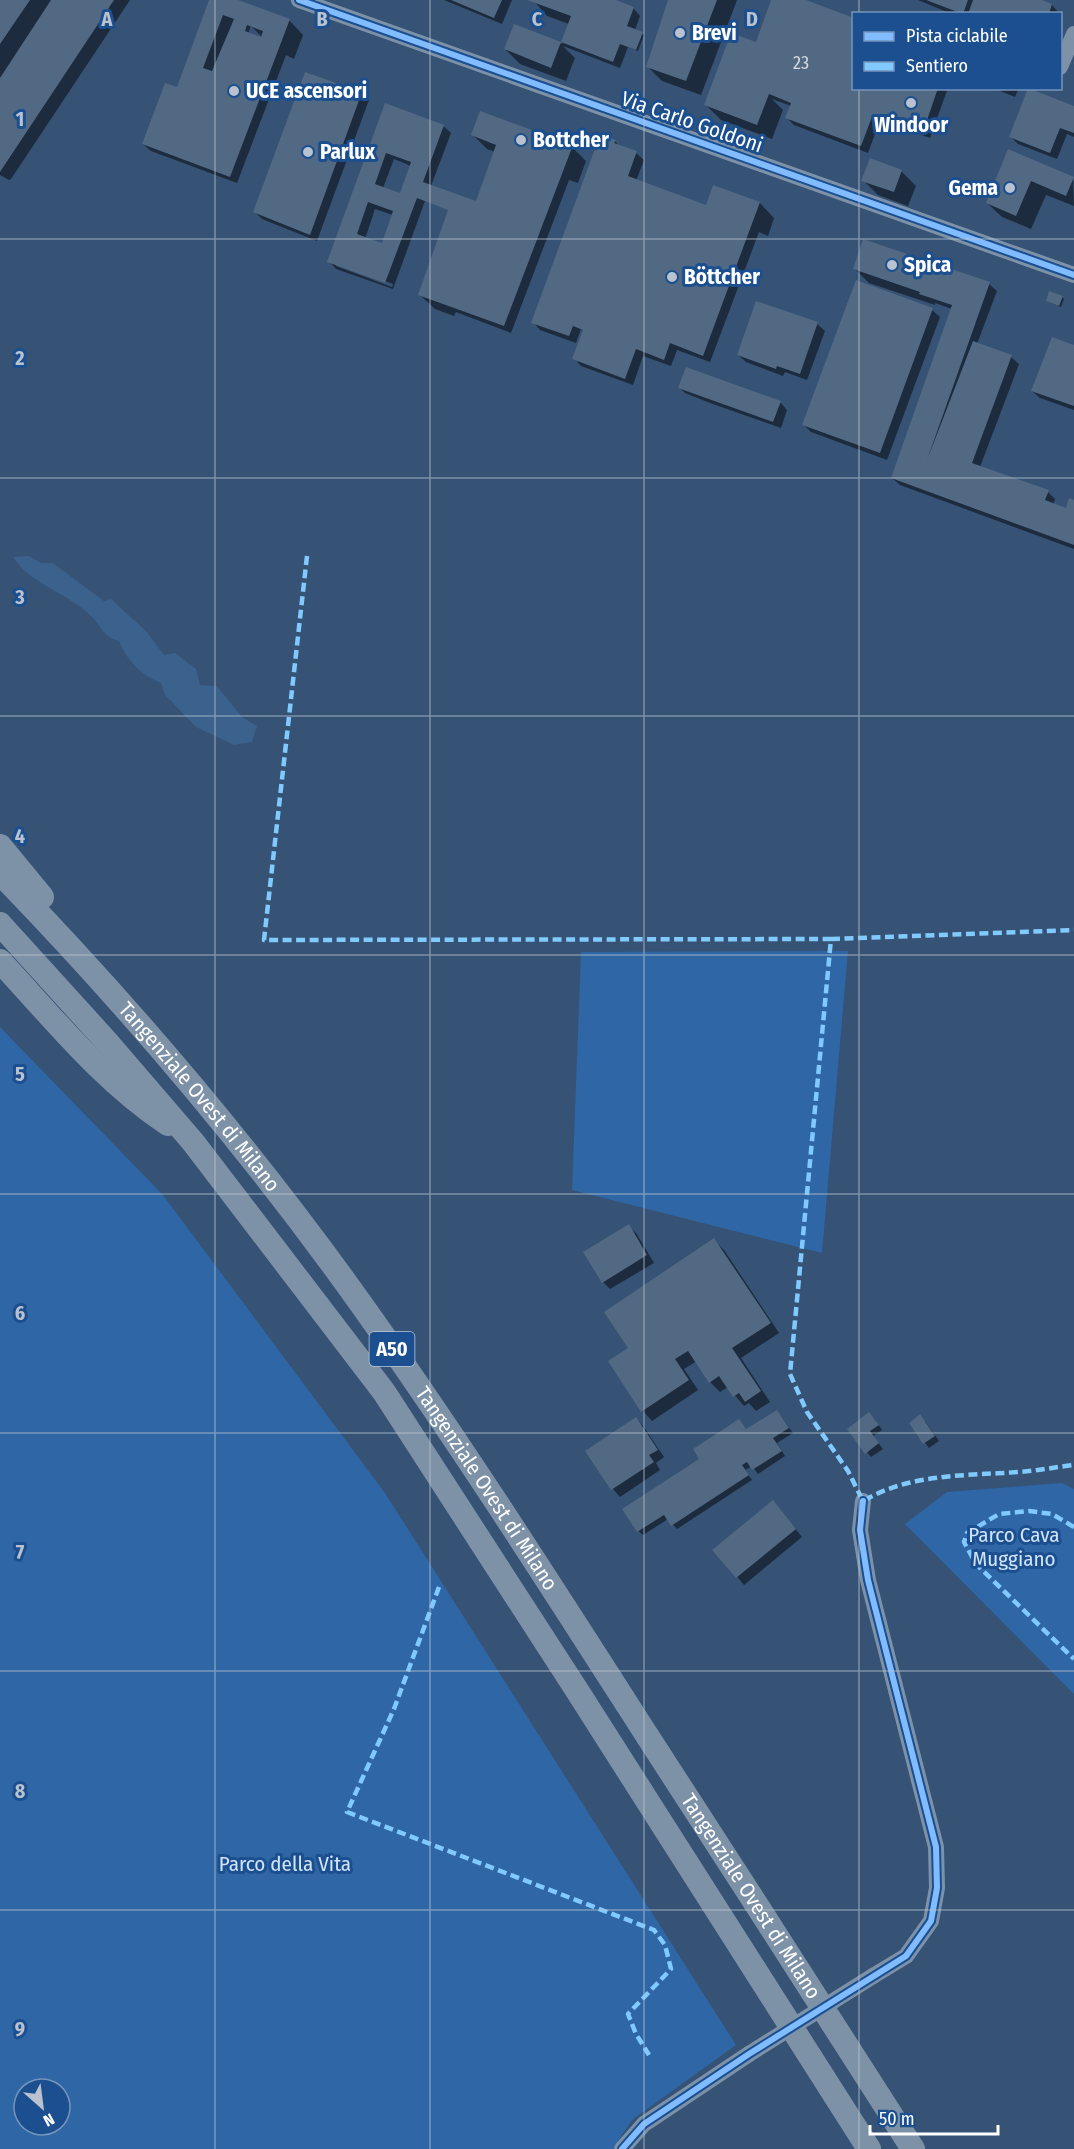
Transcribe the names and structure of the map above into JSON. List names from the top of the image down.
{
  "streets": {
    "highway": ["Tangenziale Ovest di Milano", "A50"],
    "street": ["Via Carlo Goldoni"]
  },
  "parks": ["Parco Cava Muggiano", "Parco della Vita"],
  "places": [
    "Brevi",
    "UCE ascensori",
    "Windoor",
    "Bottcher",
    "Parlux",
    "Gema",
    "Spica",
    "Böttcher"
  ],
  "house_numbers": ["23"],
  "legend": ["Pista ciclabile", "Sentiero"],
  "scale_bar": "50 m",
  "north": "bottom right",
  "grid": {
    "columns": [
      "A",
      "B",
      "C",
      "D"
    ],
    "rows": [
      "1",
      "2",
      "3",
      "4",
      "5",
      "6",
      "7",
      "8",
      "9"
    ]
  }
}
